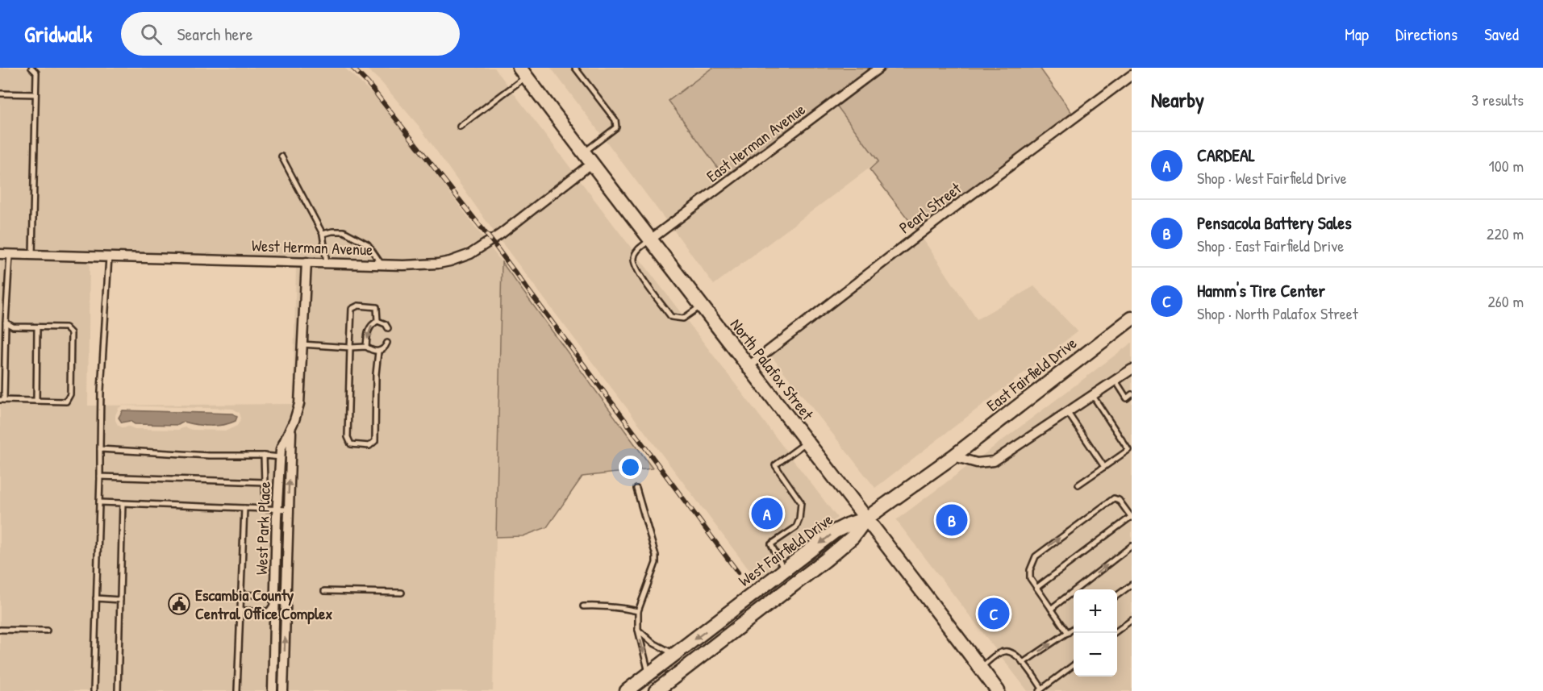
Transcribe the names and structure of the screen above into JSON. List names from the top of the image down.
{
  "streets": {
    "main road": ["North Palafox Street", "East Fairfield Drive", "West Fairfield Drive"],
    "street": [
      "East Herman Avenue",
      "Pearl Street",
      "West Herman Avenue",
      "West Park Place"
    ]
  },
  "crossings": [
    ["East Herman Avenue", "North Palafox Street"],
    ["Pearl Street", "North Palafox Street"],
    ["West Herman Avenue", "North Palafox Street"],
    ["West Herman Avenue", "West Park Place"],
    ["North Palafox Street", "East Fairfield Drive"],
    ["North Palafox Street", "West Fairfield Drive"],
    ["East Fairfield Drive", "West Fairfield Drive"]
  ],
  "places": {
    "public building": ["Escambia County Central Office Complex"]
  },
  "page": {
    "header": "Gridwalk",
    "search": "Search here",
    "nav": ["Map", "Directions", "Saved"],
    "heading": ["Nearby", "3 results"],
    "list": [
      {
        "mark": "A",
        "name": "CARDEAL",
        "note": "Shop · West Fairfield Drive",
        "value": "100 m"
      },
      {
        "mark": "B",
        "name": "Pensacola Battery Sales",
        "note": "Shop · East Fairfield Drive",
        "value": "220 m"
      },
      {
        "mark": "C",
        "name": "Hamm's Tire Center",
        "note": "Shop · North Palafox Street",
        "value": "260 m"
      }
    ],
    "pins": ["A", "B", "C"],
    "map_buttons": ["+", "−"]
  }
}
